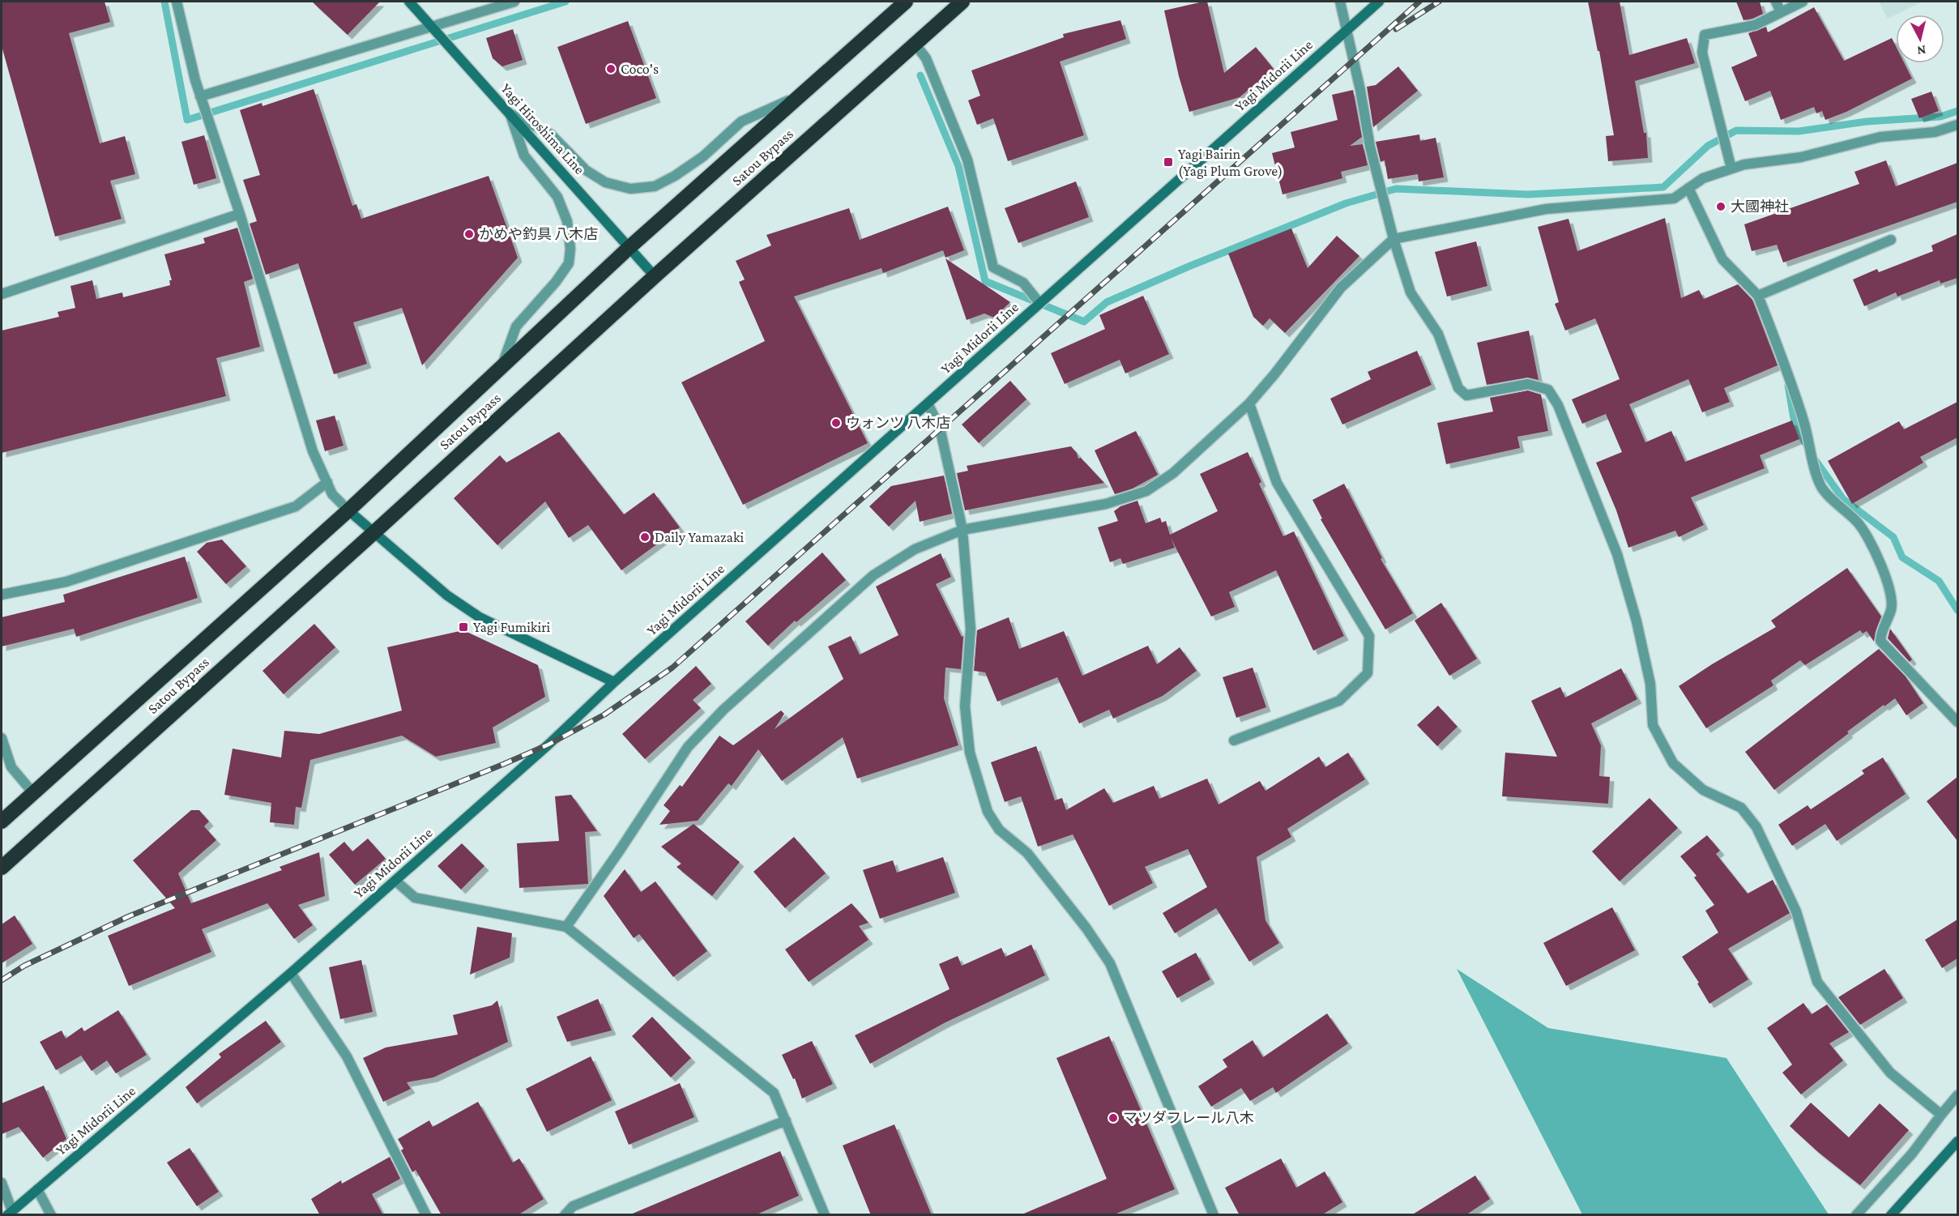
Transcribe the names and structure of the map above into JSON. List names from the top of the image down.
{
  "streets": {
    "highway": ["Satou Bypass"],
    "main road": ["Yagi Midorii Line", "Yagi Hiroshima Line"]
  },
  "crossings": [
    ["Yagi Hiroshima Line", "Satou Bypass"]
  ],
  "places": {
    "other": [
      "Coco's",
      "大國神社",
      "かめや釣具 八木店",
      "ウォンツ 八木店",
      "Daily Yamazaki",
      "マツダフレール八木"
    ],
    "transit": ["Yagi Bairin (Yagi Plum Grove)", "Yagi Fumikiri"]
  },
  "north": "bottom"
}
